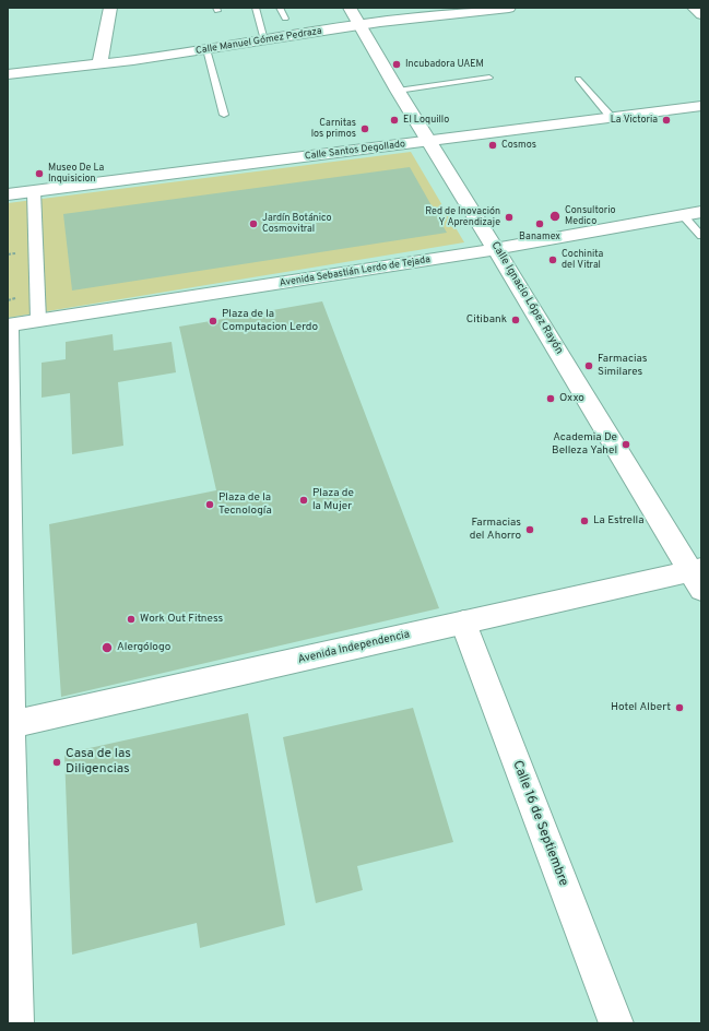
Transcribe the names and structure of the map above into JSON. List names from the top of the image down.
{
  "streets": {
    "main road": [
      "Calle Manuel Gómez Pedraza",
      "Calle Santos Degollado",
      "Avenida Sebastián Lerdo de Tejada",
      "Calle Ignacio López Rayón",
      "Avenida Independencia",
      "Calle 16 de Septiembre"
    ]
  },
  "crossings": [
    ["Calle Manuel Gómez Pedraza", "Calle Ignacio López Rayón"],
    ["Calle Santos Degollado", "Calle Ignacio López Rayón"],
    ["Avenida Sebastián Lerdo de Tejada", "Calle Ignacio López Rayón"],
    ["Calle Ignacio López Rayón", "Avenida Independencia"],
    ["Avenida Independencia", "Calle 16 de Septiembre"]
  ],
  "places": [
    "Incubadora UAEM",
    "El Loquillo",
    "La Victoria",
    "Carnitas los primos",
    "Cosmos",
    "Museo De La Inquisicion",
    "Consultorio Medico",
    "Red de Inovación Y Aprendizaje",
    "Jardín Botánico Cosmovitral",
    "Banamex",
    "Cochinita del Vitral",
    "Citibank",
    "Plaza de la Computacion Lerdo",
    "Farmacias Similares",
    "Oxxo",
    "Academia De Belleza Yahel",
    "Plaza de la Mujer",
    "Plaza de la Tecnología",
    "La Estrella",
    "Farmacias del Ahorro",
    "Work Out Fitness",
    "Alergólogo",
    "Hotel Albert",
    "Casa de las Diligencias"
  ]
}
